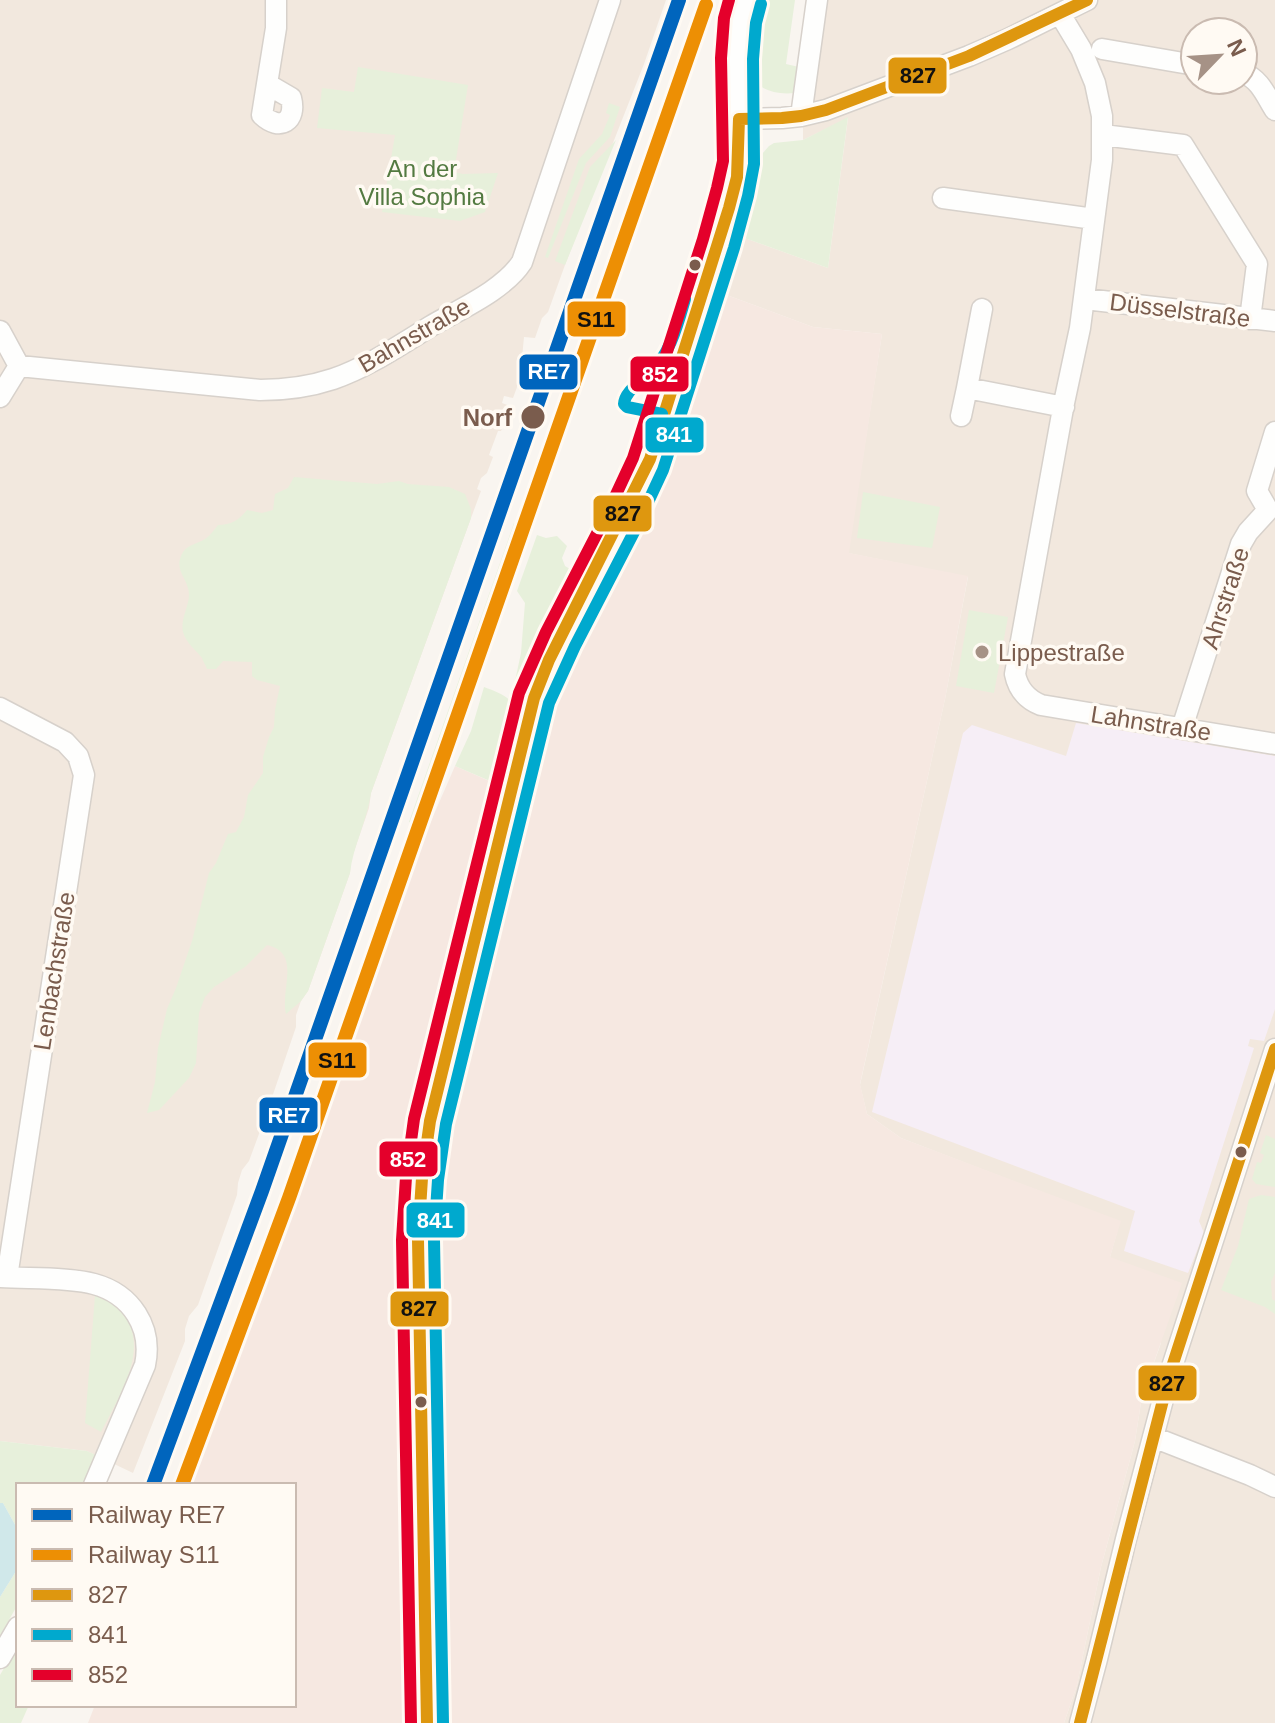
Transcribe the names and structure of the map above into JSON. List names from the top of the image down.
{
  "streets": {
    "street": [
      "Düsselstraße",
      "Bahnstraße",
      "Ahrstraße",
      "Lahnstraße",
      "Lenbachstraße"
    ]
  },
  "crossings": [
    ["Ahrstraße", "Lahnstraße"]
  ],
  "parks": ["An der Villa Sophia"],
  "places": ["Norf", "Lippestraße"],
  "lines": [
    "rail line RE7",
    "transit line 827",
    "transit line 852",
    "transit line 841",
    "rail line S11"
  ],
  "legend": [
    "Railway RE7",
    "Railway S11",
    "827",
    "841",
    "852"
  ],
  "north": "top right"
}
